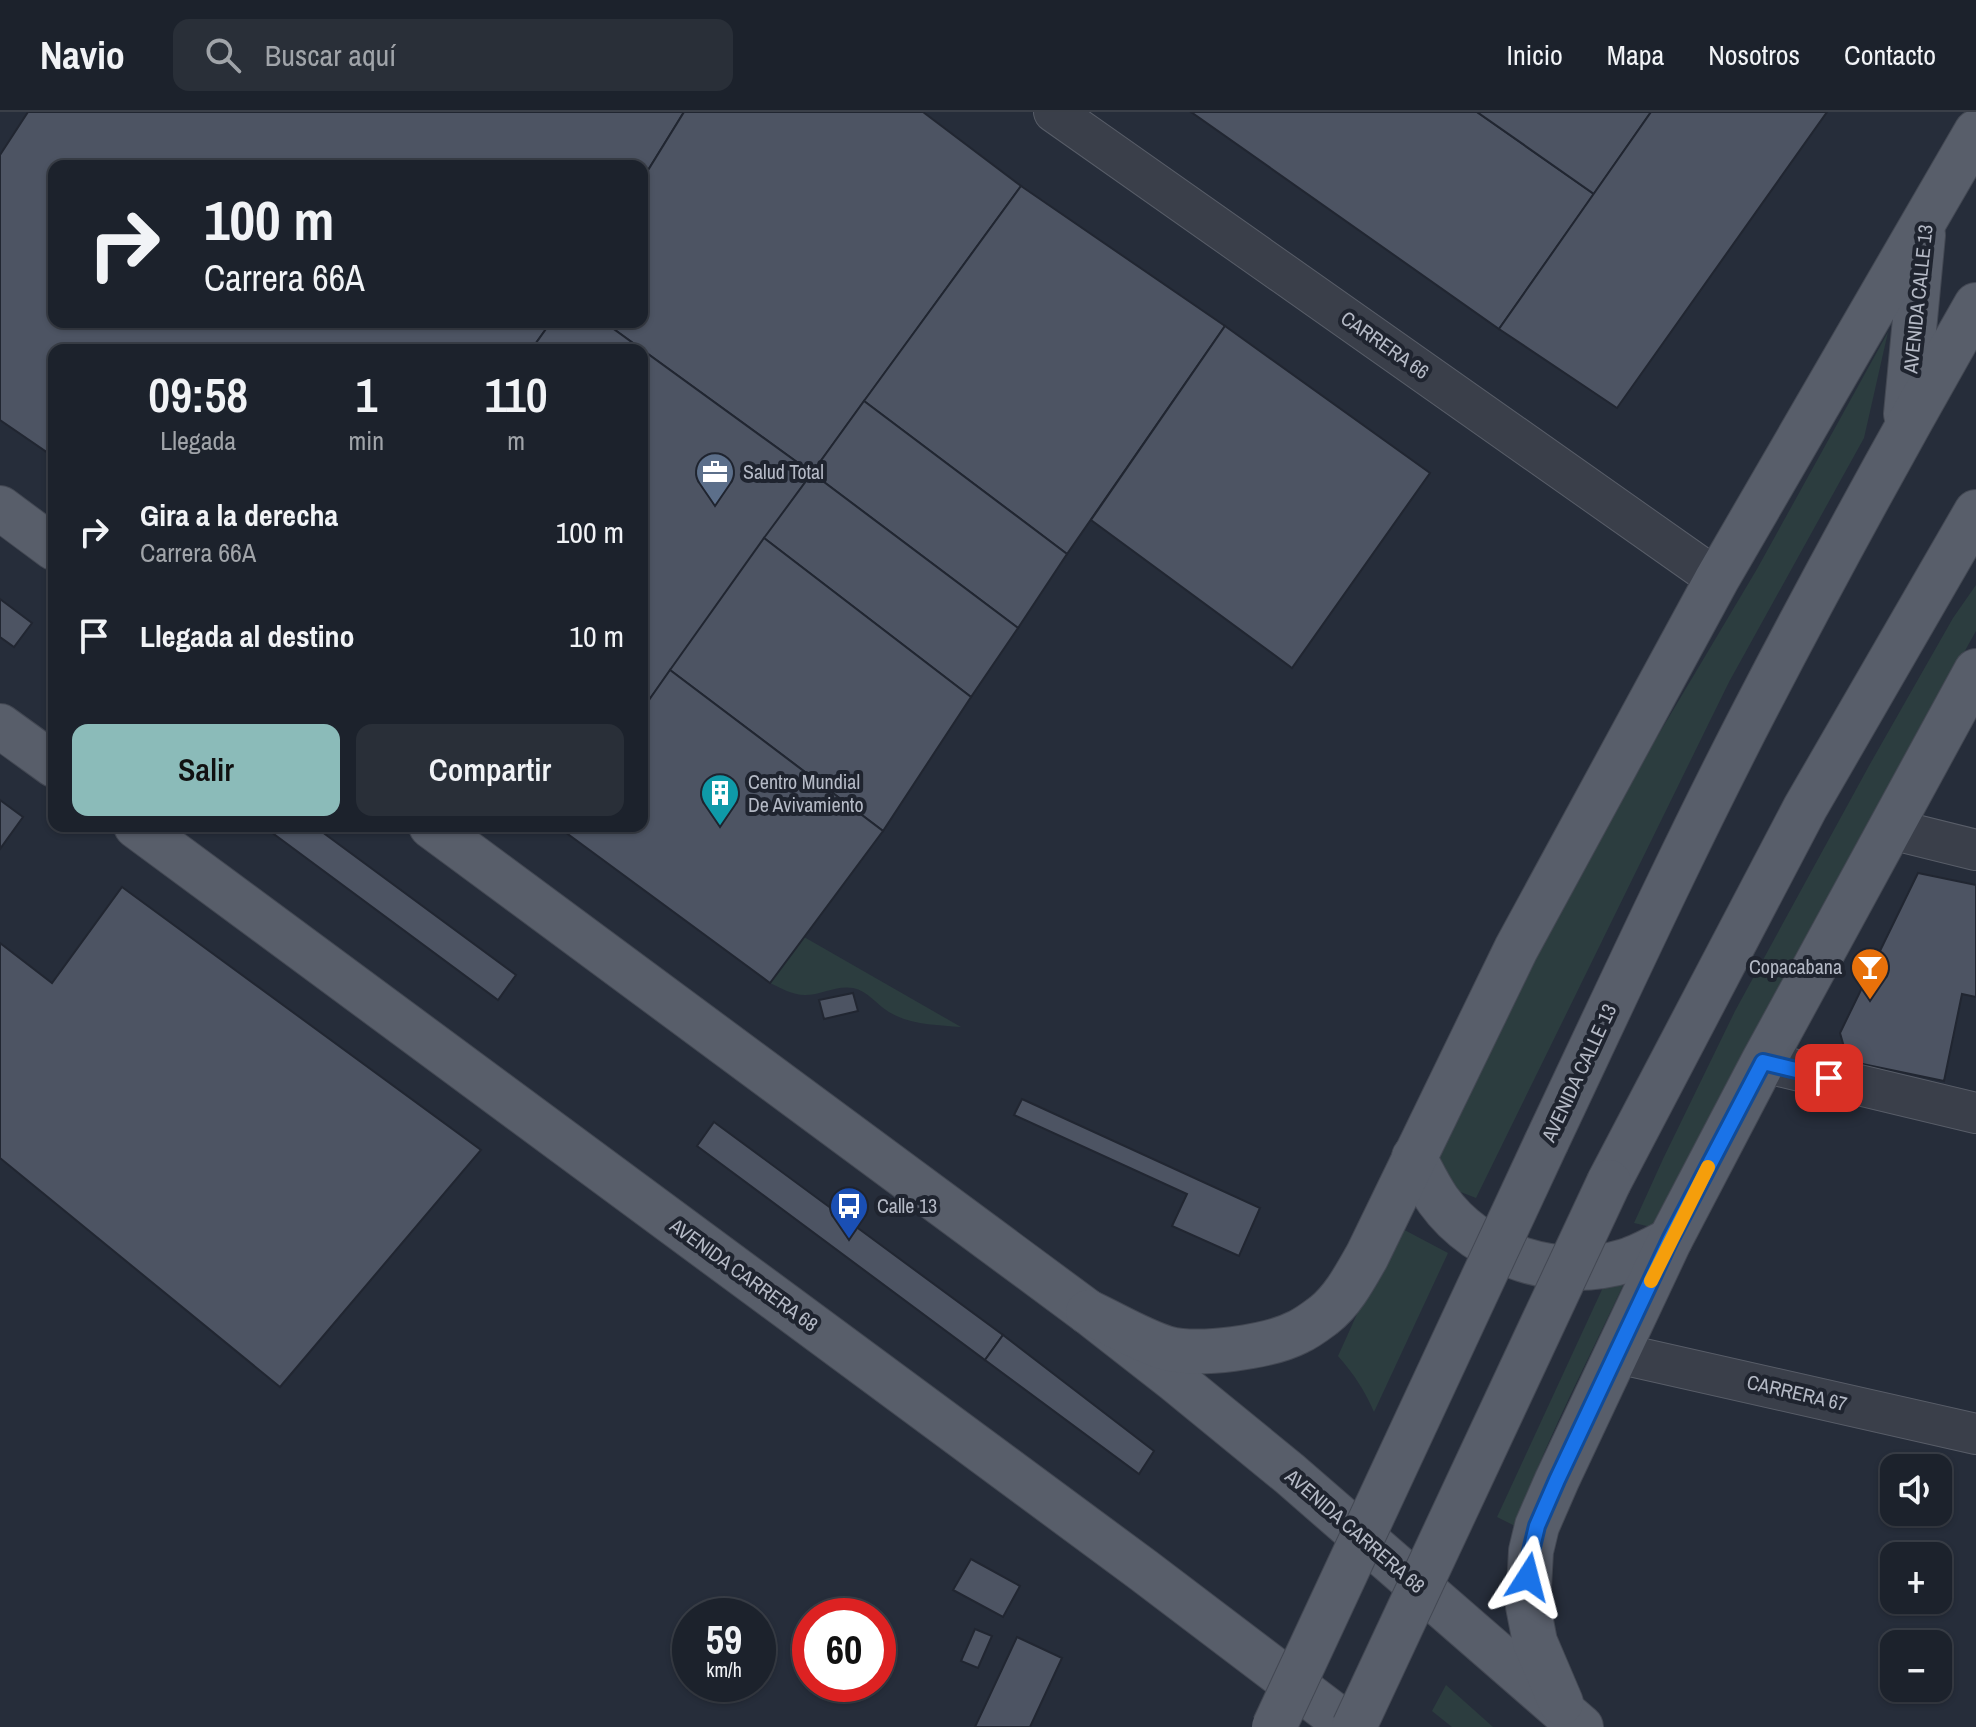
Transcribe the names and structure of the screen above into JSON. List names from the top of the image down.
{
  "streets": {
    "main road": ["AVENIDA CALLE 13", "AVENIDA CARRERA 68"],
    "street": ["CARRERA 66", "CARRERA 67"]
  },
  "places": {
    "office": ["Salud Total"],
    "building": ["Centro Mundial De Avivamiento"],
    "bar": ["Copacabana"],
    "bus stop": ["Calle 13"]
  },
  "page": {
    "header": "Navio",
    "search": "Buscar aquí",
    "nav": [
      "Inicio",
      "Mapa",
      "Nosotros",
      "Contacto"
    ],
    "turn": ["100 m", "Carrera 66A"],
    "eta": [
      "09:58",
      "Llegada",
      "1",
      "min",
      "110",
      "m"
    ],
    "list": [
      {
        "name": "Gira a la derecha",
        "note": "Carrera 66A",
        "value": "100 m"
      },
      {
        "name": "Llegada al destino",
        "value": "10 m"
      }
    ],
    "buttons": ["Salir", "Compartir"],
    "map_buttons": ["+", "−"],
    "speed": "59 km/h",
    "limit": "60"
  }
}
